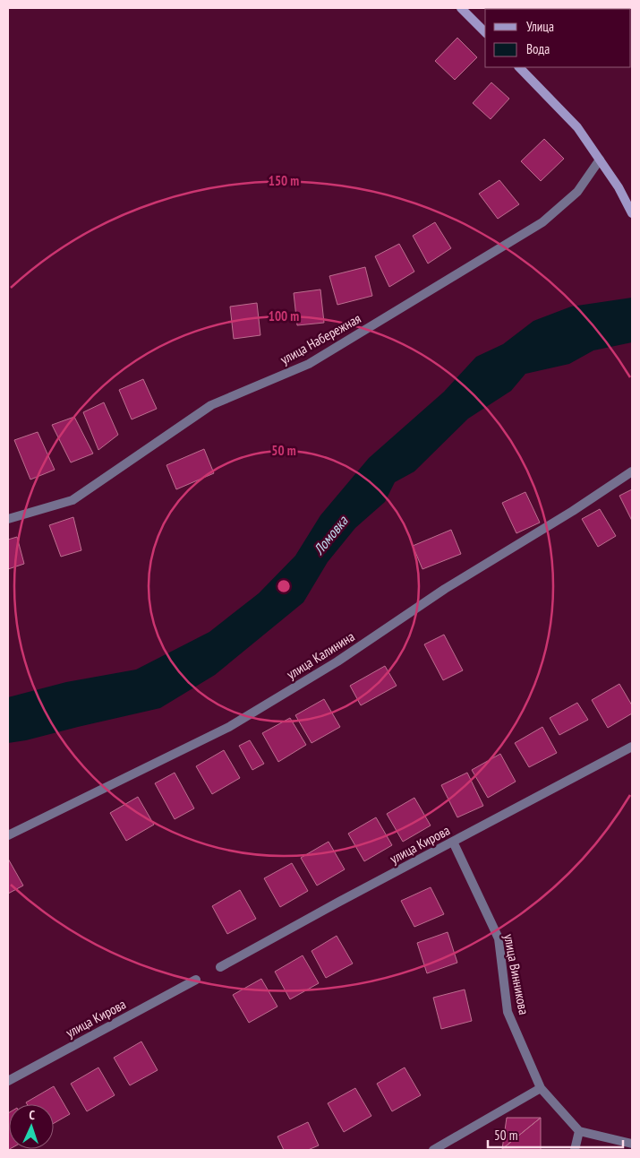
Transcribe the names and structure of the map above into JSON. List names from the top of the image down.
{
  "streets": {
    "street": [
      "улица Набережная",
      "улица Калинина",
      "улица Кирова",
      "улица Винникова"
    ]
  },
  "crossings": [
    ["улица Кирова", "улица Винникова"]
  ],
  "water": ["Ломовка"],
  "legend": ["Улица", "Вода"],
  "scale_bar": "50 m",
  "north": "top",
  "rings": ["150 m", "100 m", "50 m"]
}
